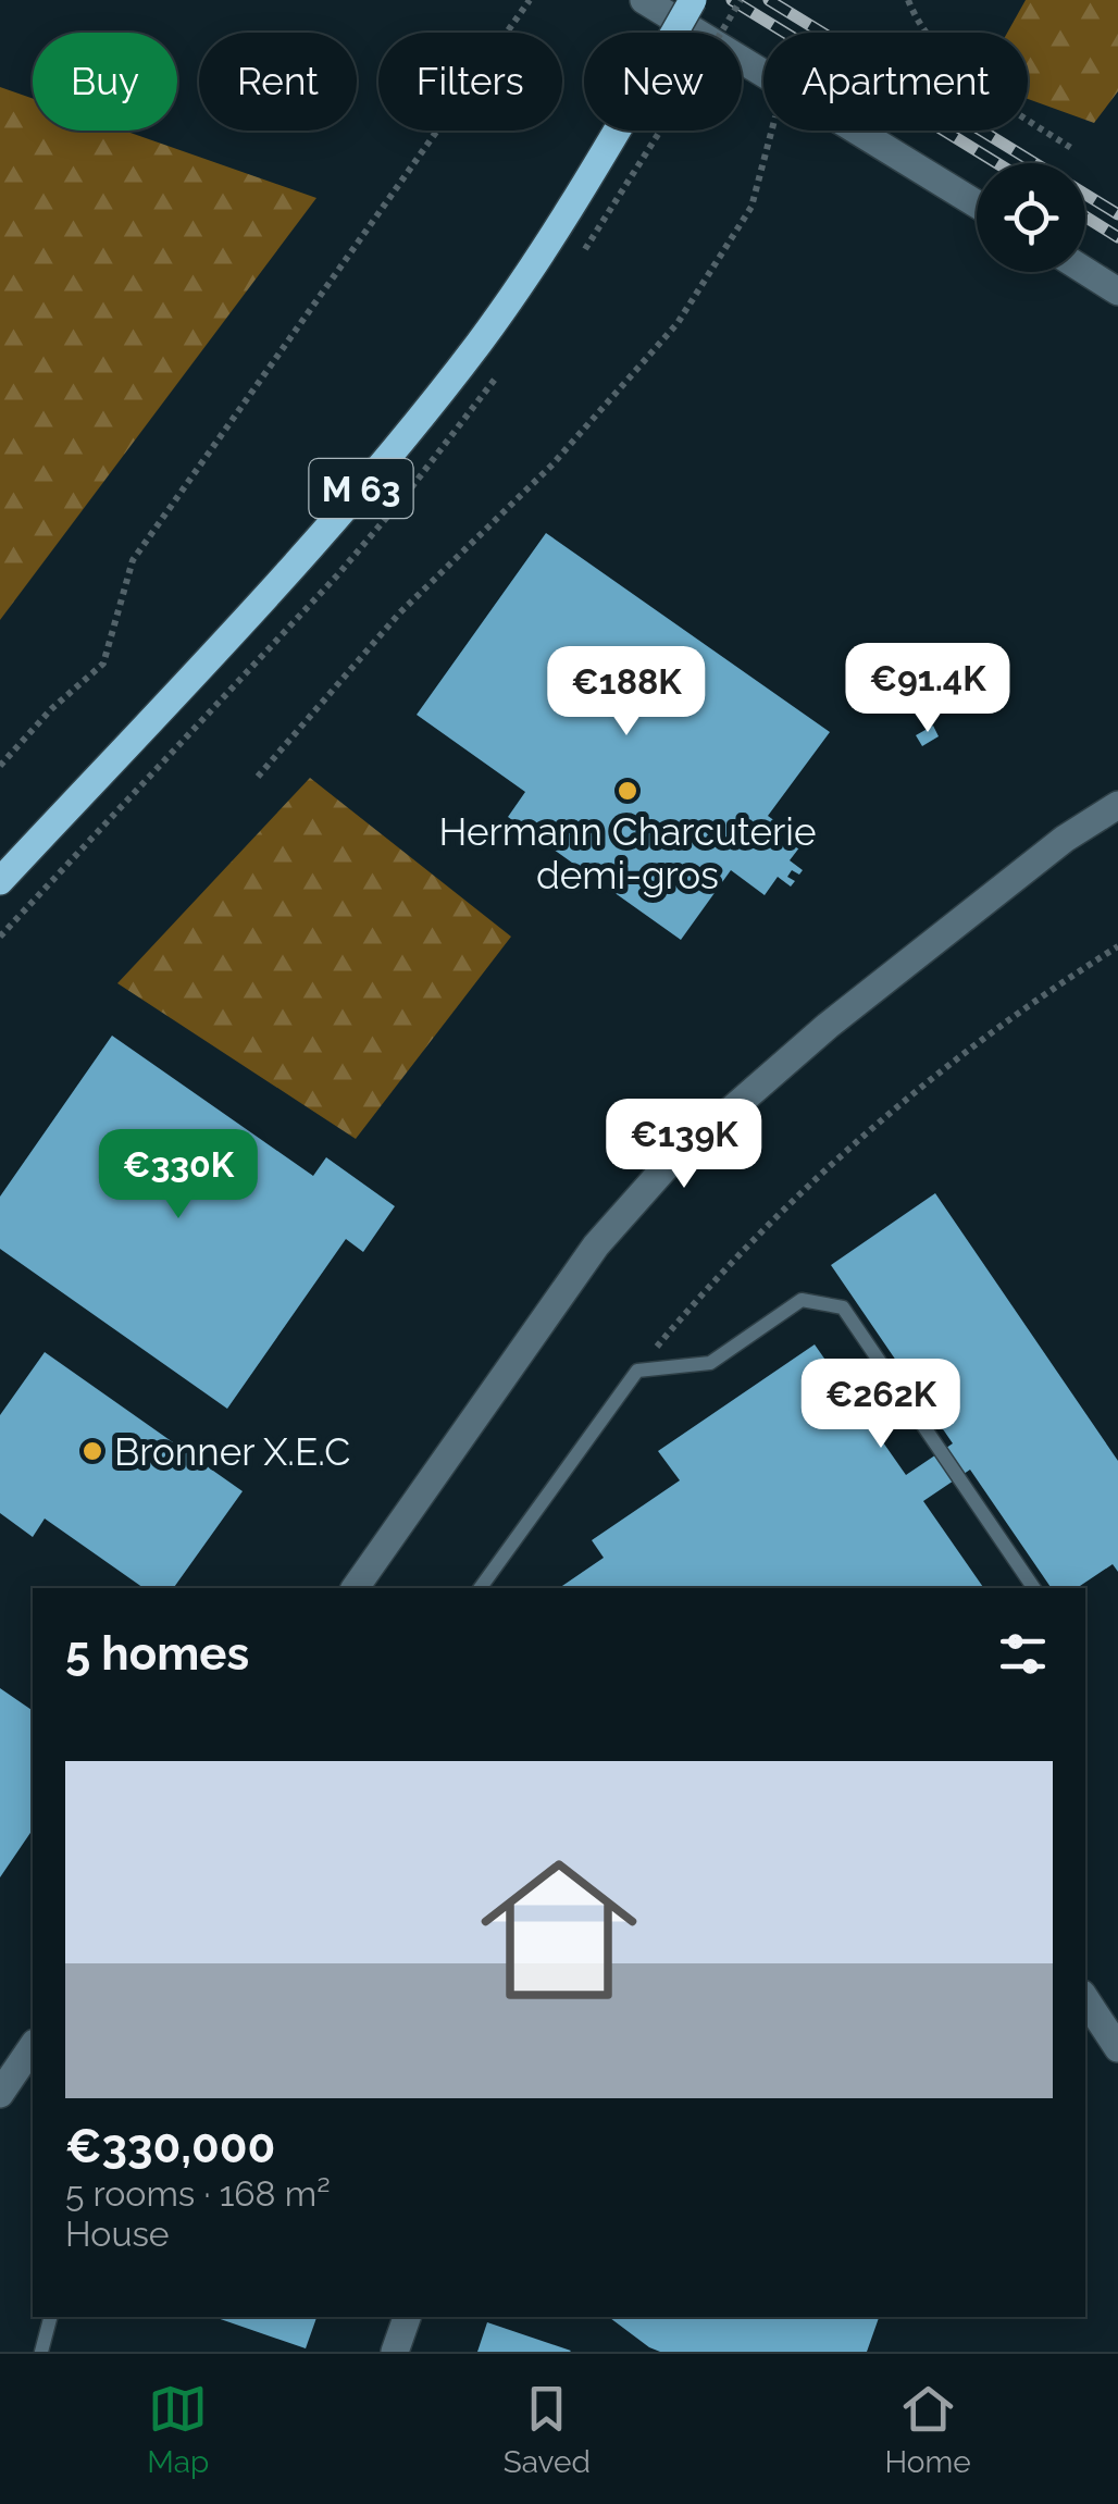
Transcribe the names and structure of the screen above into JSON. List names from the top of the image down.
{
  "streets": {
    "main road": ["M 63"]
  },
  "places": ["Hermann Charcuterie demi-gros", "Bronner X.E.C"],
  "page": {
    "chip": [
      "Buy",
      "Rent",
      "Filters",
      "New",
      "Apartment"
    ],
    "price": [
      "€91.4K",
      "€188K",
      "€139K",
      "€330K",
      "€262K"
    ],
    "heading": "5 homes",
    "list": [
      {
        "name": "€330,000",
        "note": "5 rooms · 168 m² · House"
      }
    ],
    "tabs": ["Map", "Saved", "Home"]
  }
}
